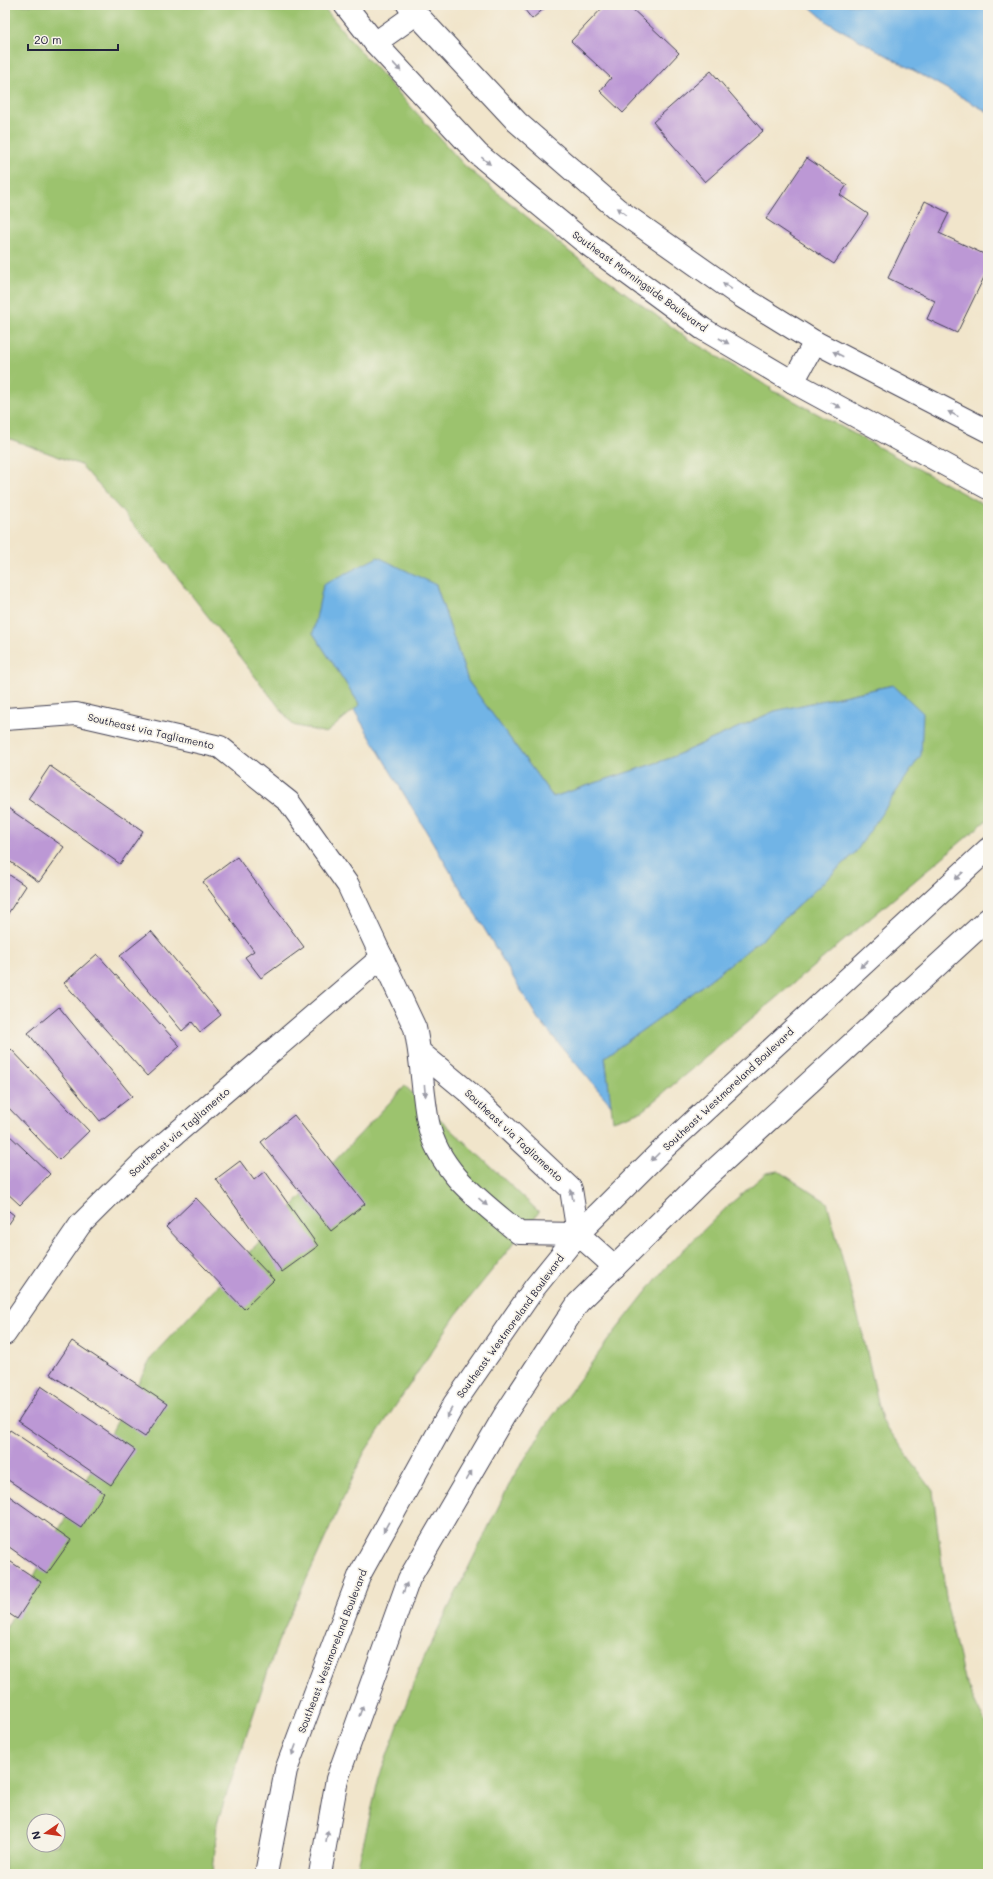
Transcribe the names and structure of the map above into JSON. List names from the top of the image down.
{
  "streets": {
    "street": ["Southeast Morningside Boulevard", "Southeast via Tagliamento", "Southeast Westmoreland Boulevard"]
  },
  "crossings": [
    ["Southeast via Tagliamento", "Southeast Westmoreland Boulevard"]
  ],
  "scale_bar": "20 m",
  "north": "left"
}
